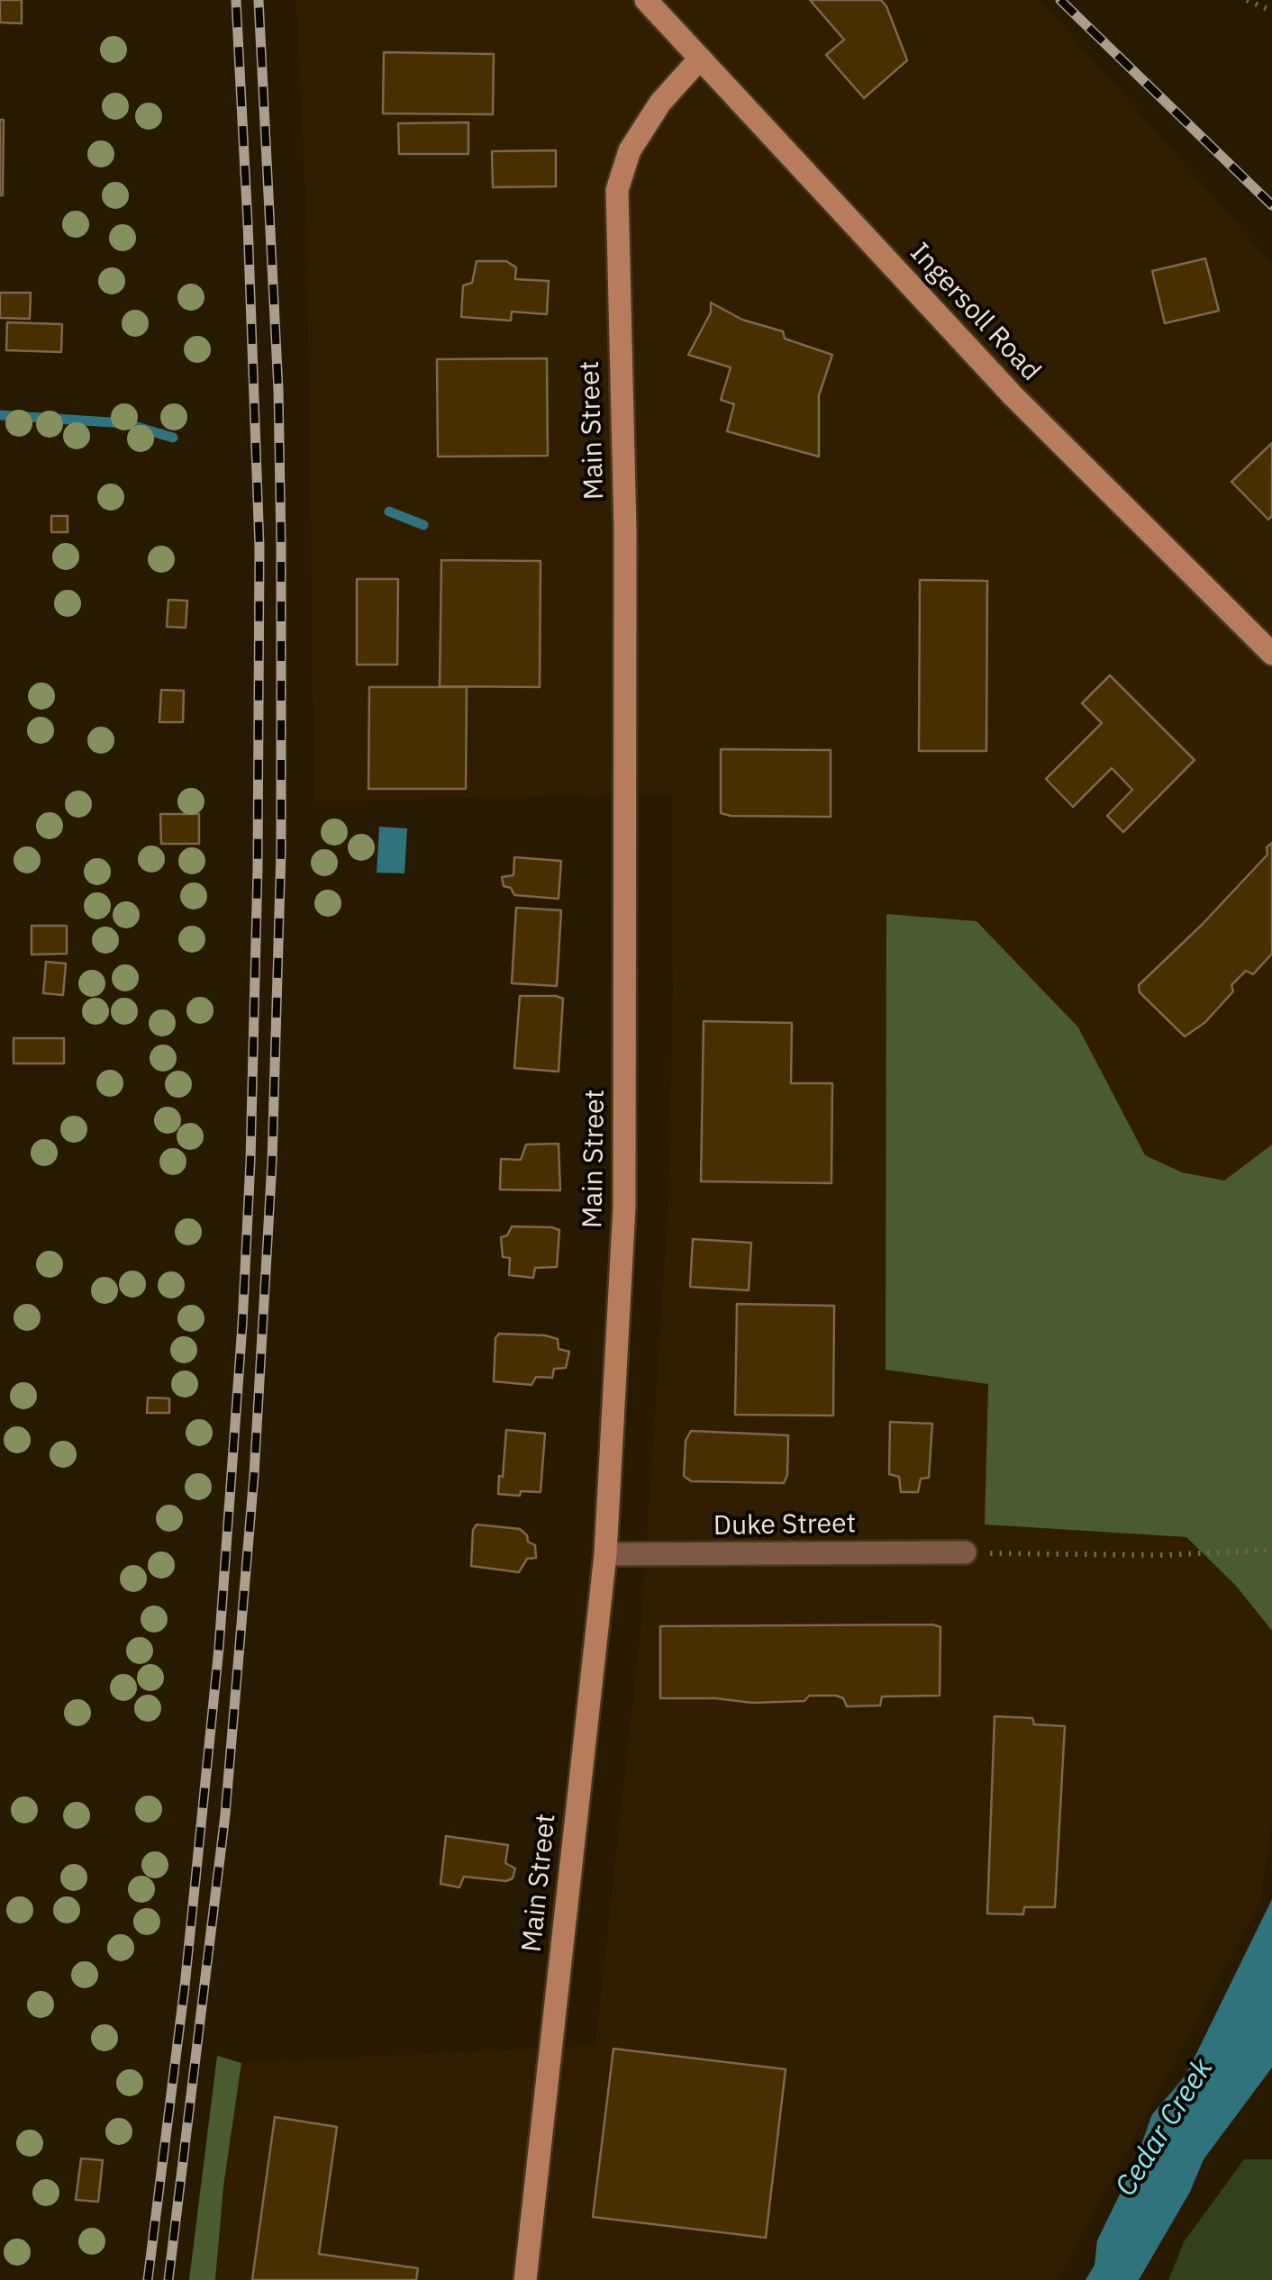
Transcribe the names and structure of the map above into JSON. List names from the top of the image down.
{
  "streets": {
    "main road": ["Ingersoll Road", "Main Street"],
    "street": ["Duke Street"]
  },
  "crossings": [
    ["Ingersoll Road", "Main Street"],
    ["Main Street", "Duke Street"]
  ],
  "water": ["Cedar Creek"]
}
